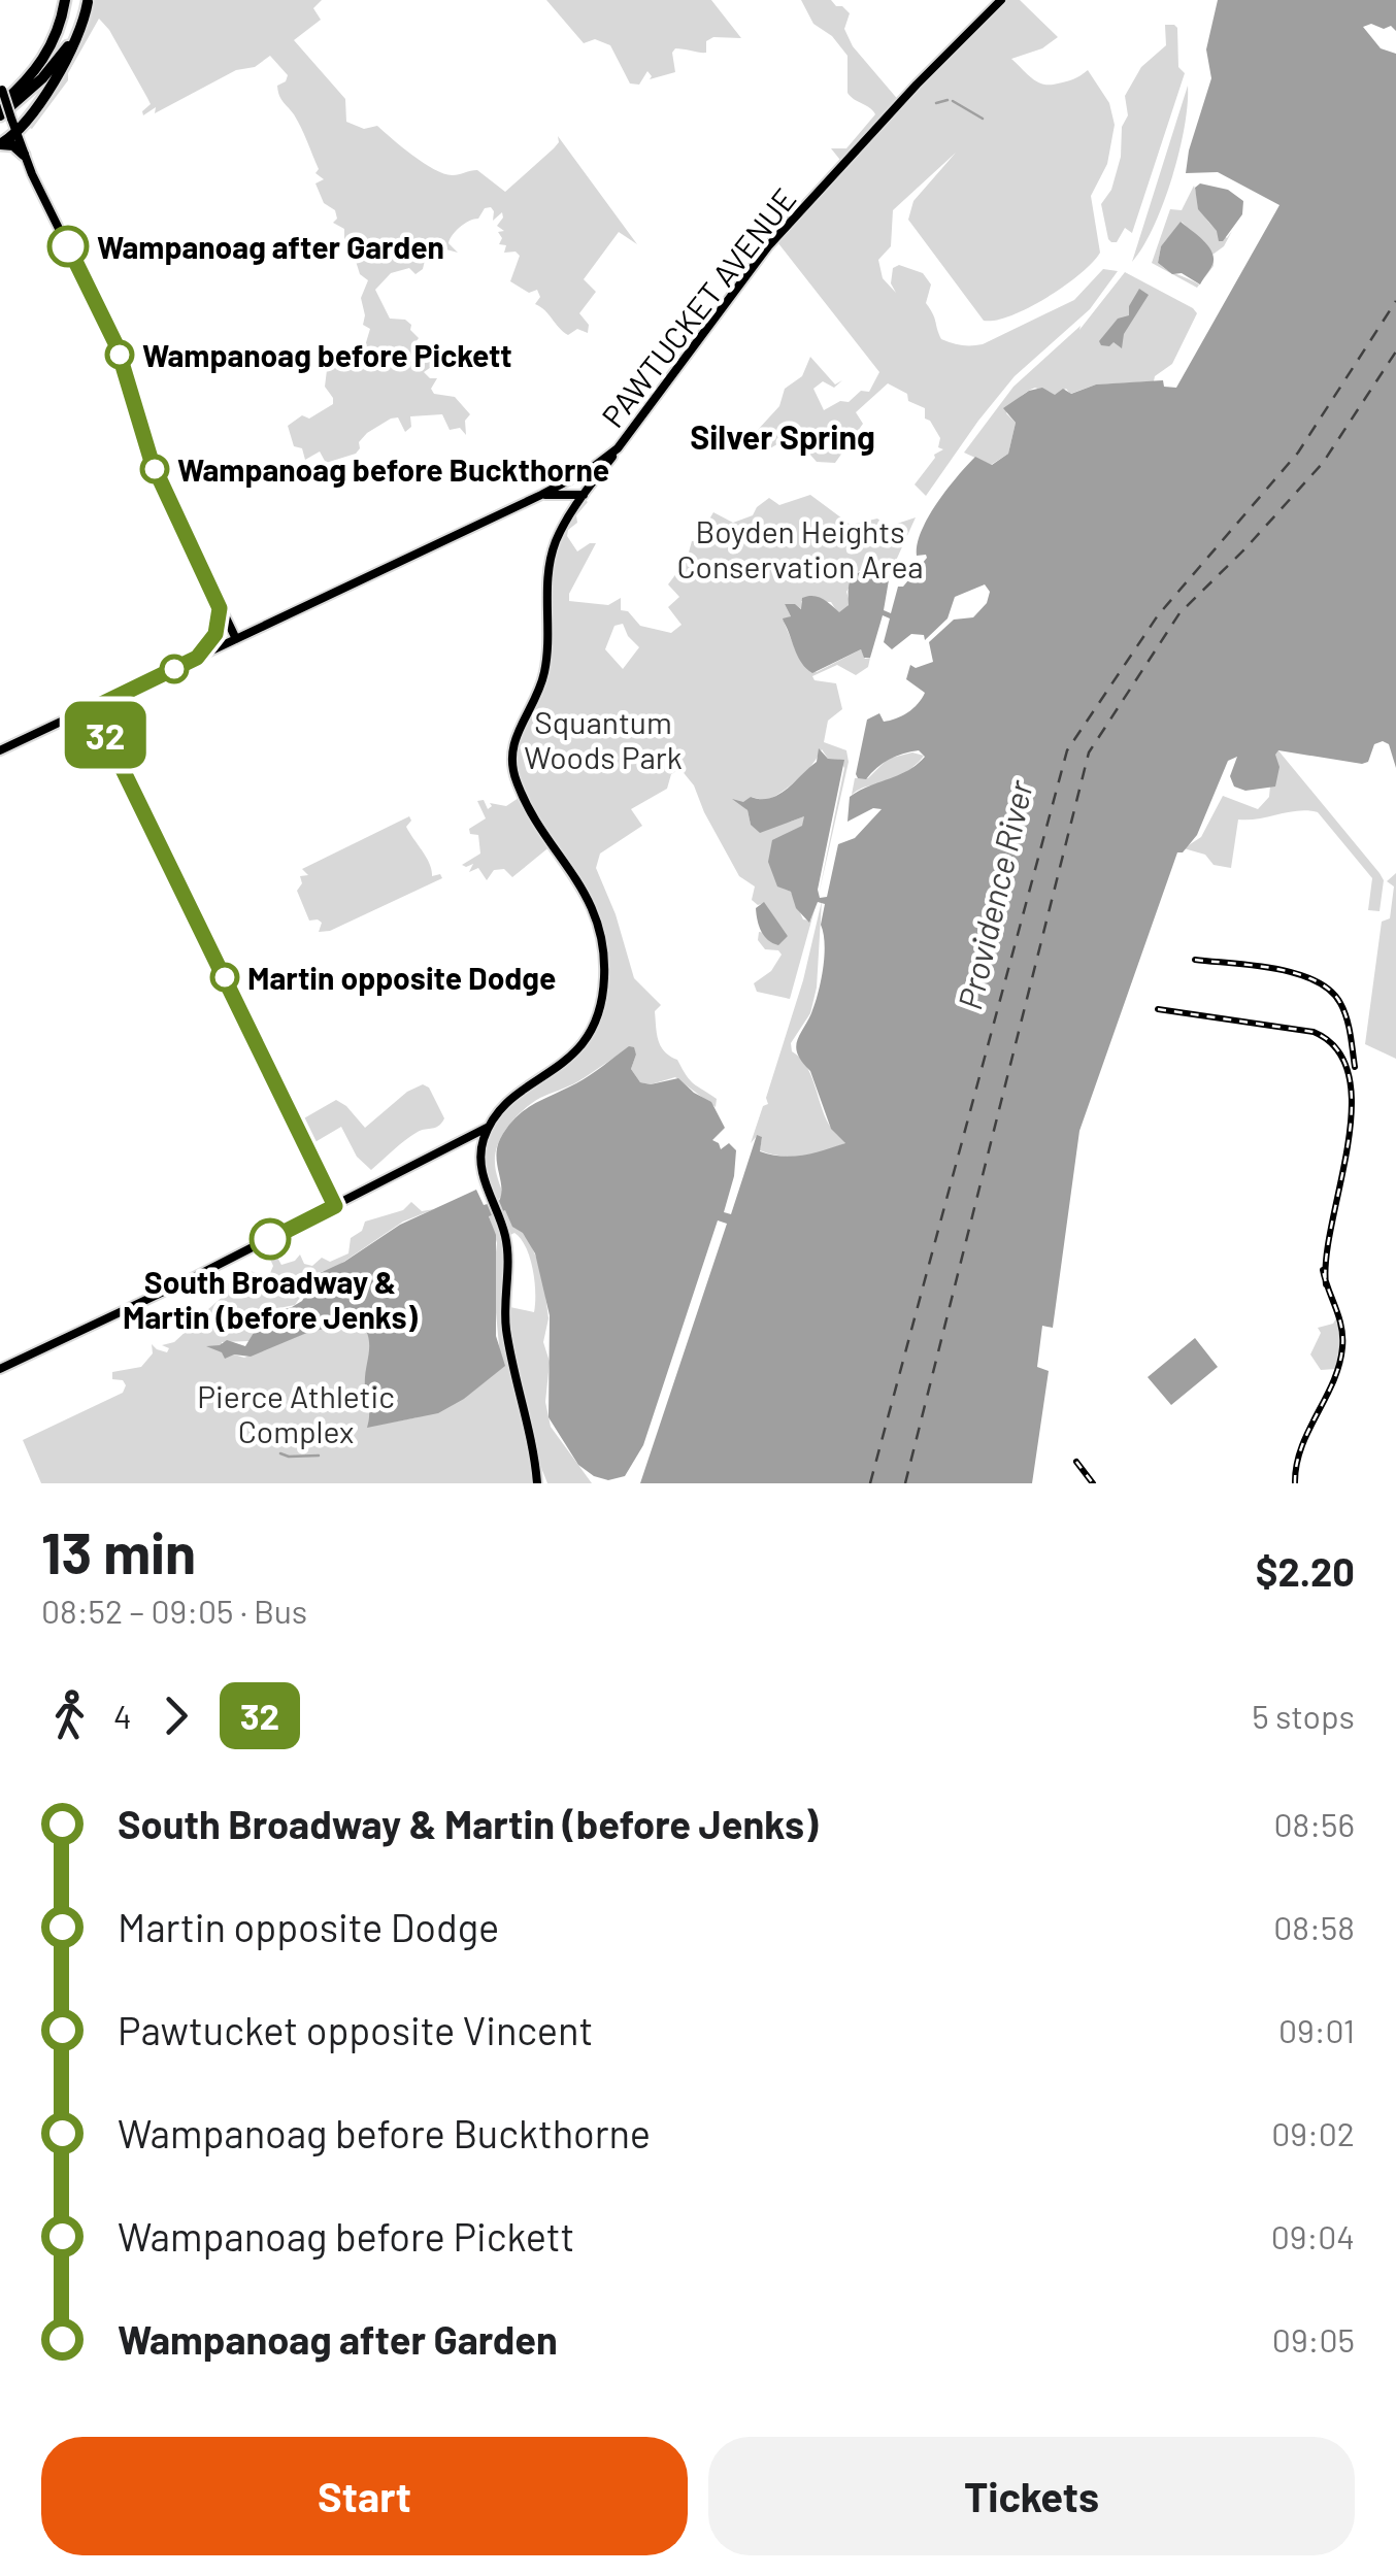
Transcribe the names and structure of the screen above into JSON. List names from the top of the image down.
{
  "streets": {
    "main road": ["PAWTUCKET AVENUE"]
  },
  "districts": ["Silver Spring"],
  "water": ["Providence River"],
  "parks": ["Boyden Heights Conservation Area", "Squantum Woods Park", "Pierce Athletic Complex"],
  "places": [
    "Wampanoag after Garden",
    "Wampanoag before Pickett",
    "Wampanoag before Buckthorne",
    "Martin opposite Dodge",
    "South Broadway & Martin (before Jenks)"
  ],
  "lines": ["bus line 32"],
  "page": {
    "on_map": "32",
    "heading": ["13 min", "08:52 – 09:05 · Bus", "$2.20"],
    "legs": ["4", "32", "5 stops"],
    "list": [
      {
        "name": "South Broadway & Martin (before Jenks)",
        "value": "08:56"
      },
      {
        "name": "Martin opposite Dodge",
        "value": "08:58"
      },
      {
        "name": "Pawtucket opposite Vincent",
        "value": "09:01"
      },
      {
        "name": "Wampanoag before Buckthorne",
        "value": "09:02"
      },
      {
        "name": "Wampanoag before Pickett",
        "value": "09:04"
      },
      {
        "name": "Wampanoag after Garden",
        "value": "09:05"
      }
    ],
    "buttons": ["Start", "Tickets"]
  }
}
